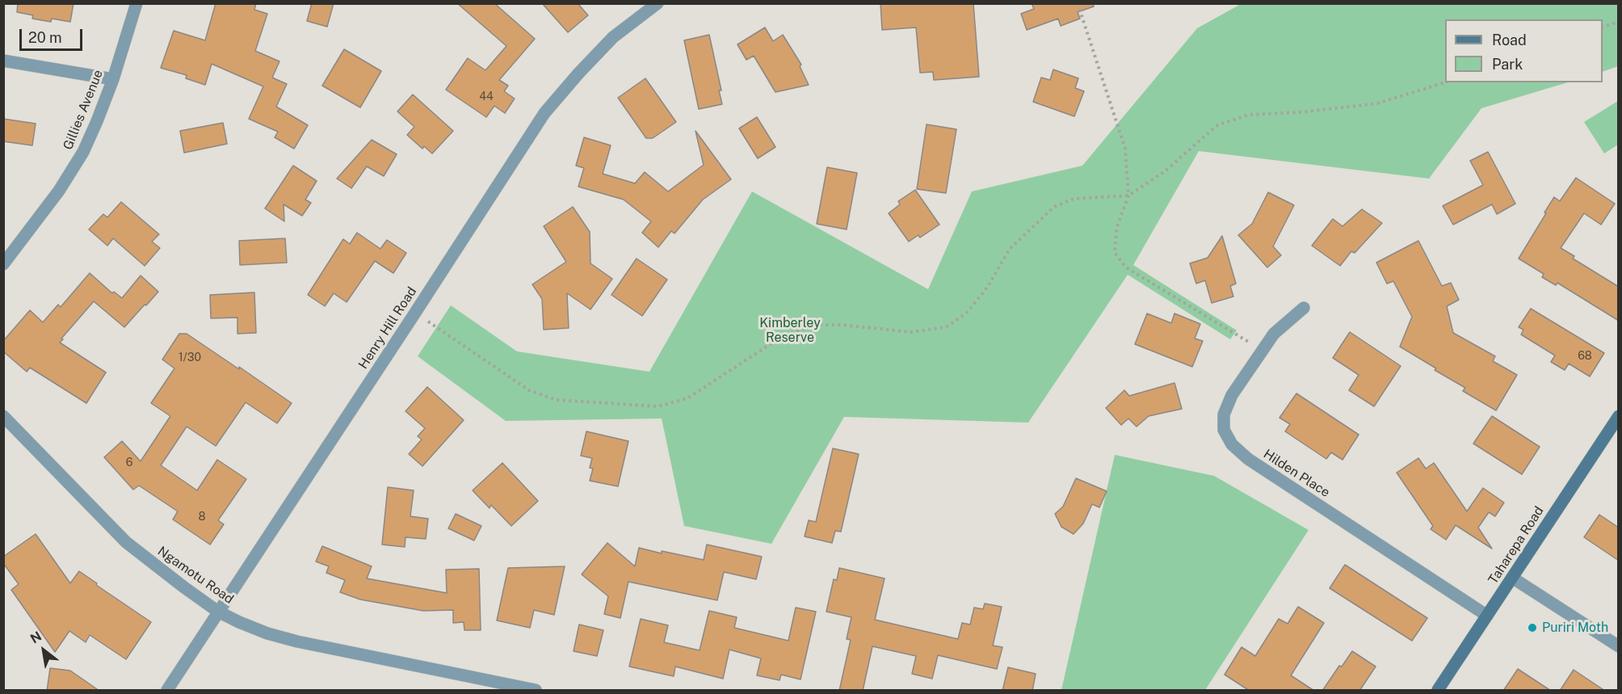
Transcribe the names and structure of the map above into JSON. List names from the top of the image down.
{
  "streets": {
    "street": [
      "Gillies Avenue",
      "Henry Hill Road",
      "Hilden Place",
      "Taharepa Road",
      "Ngamotu Road"
    ]
  },
  "crossings": [
    ["Henry Hill Road", "Ngamotu Road"],
    ["Hilden Place", "Taharepa Road"]
  ],
  "parks": ["Kimberley Reserve"],
  "places": ["Puriri Moth"],
  "house_numbers": [
    "44",
    "68",
    "1/30",
    "6",
    "8"
  ],
  "legend": ["Road", "Park"],
  "scale_bar": "20 m",
  "north": "top left"
}
